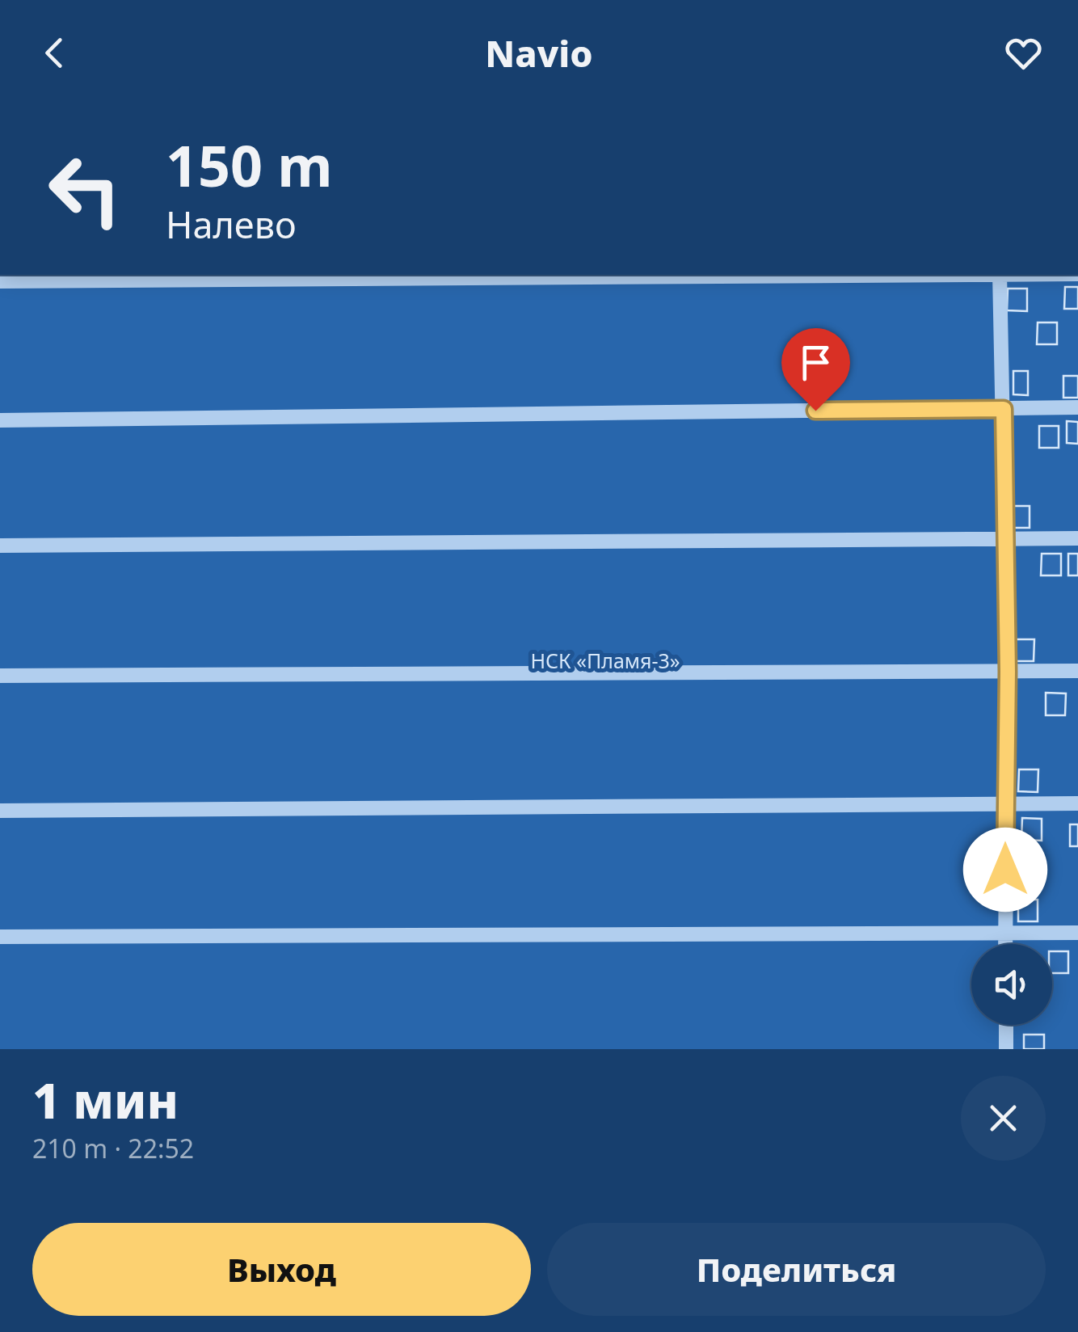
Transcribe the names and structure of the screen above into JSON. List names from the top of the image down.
{
  "parks": ["НСК «Пламя-3»"],
  "page": {
    "header": "Navio",
    "turn": ["150 m", "Налево"],
    "heading": ["1 мин", "210 m · 22:52"],
    "buttons": ["Выход", "Поделиться"]
  }
}
